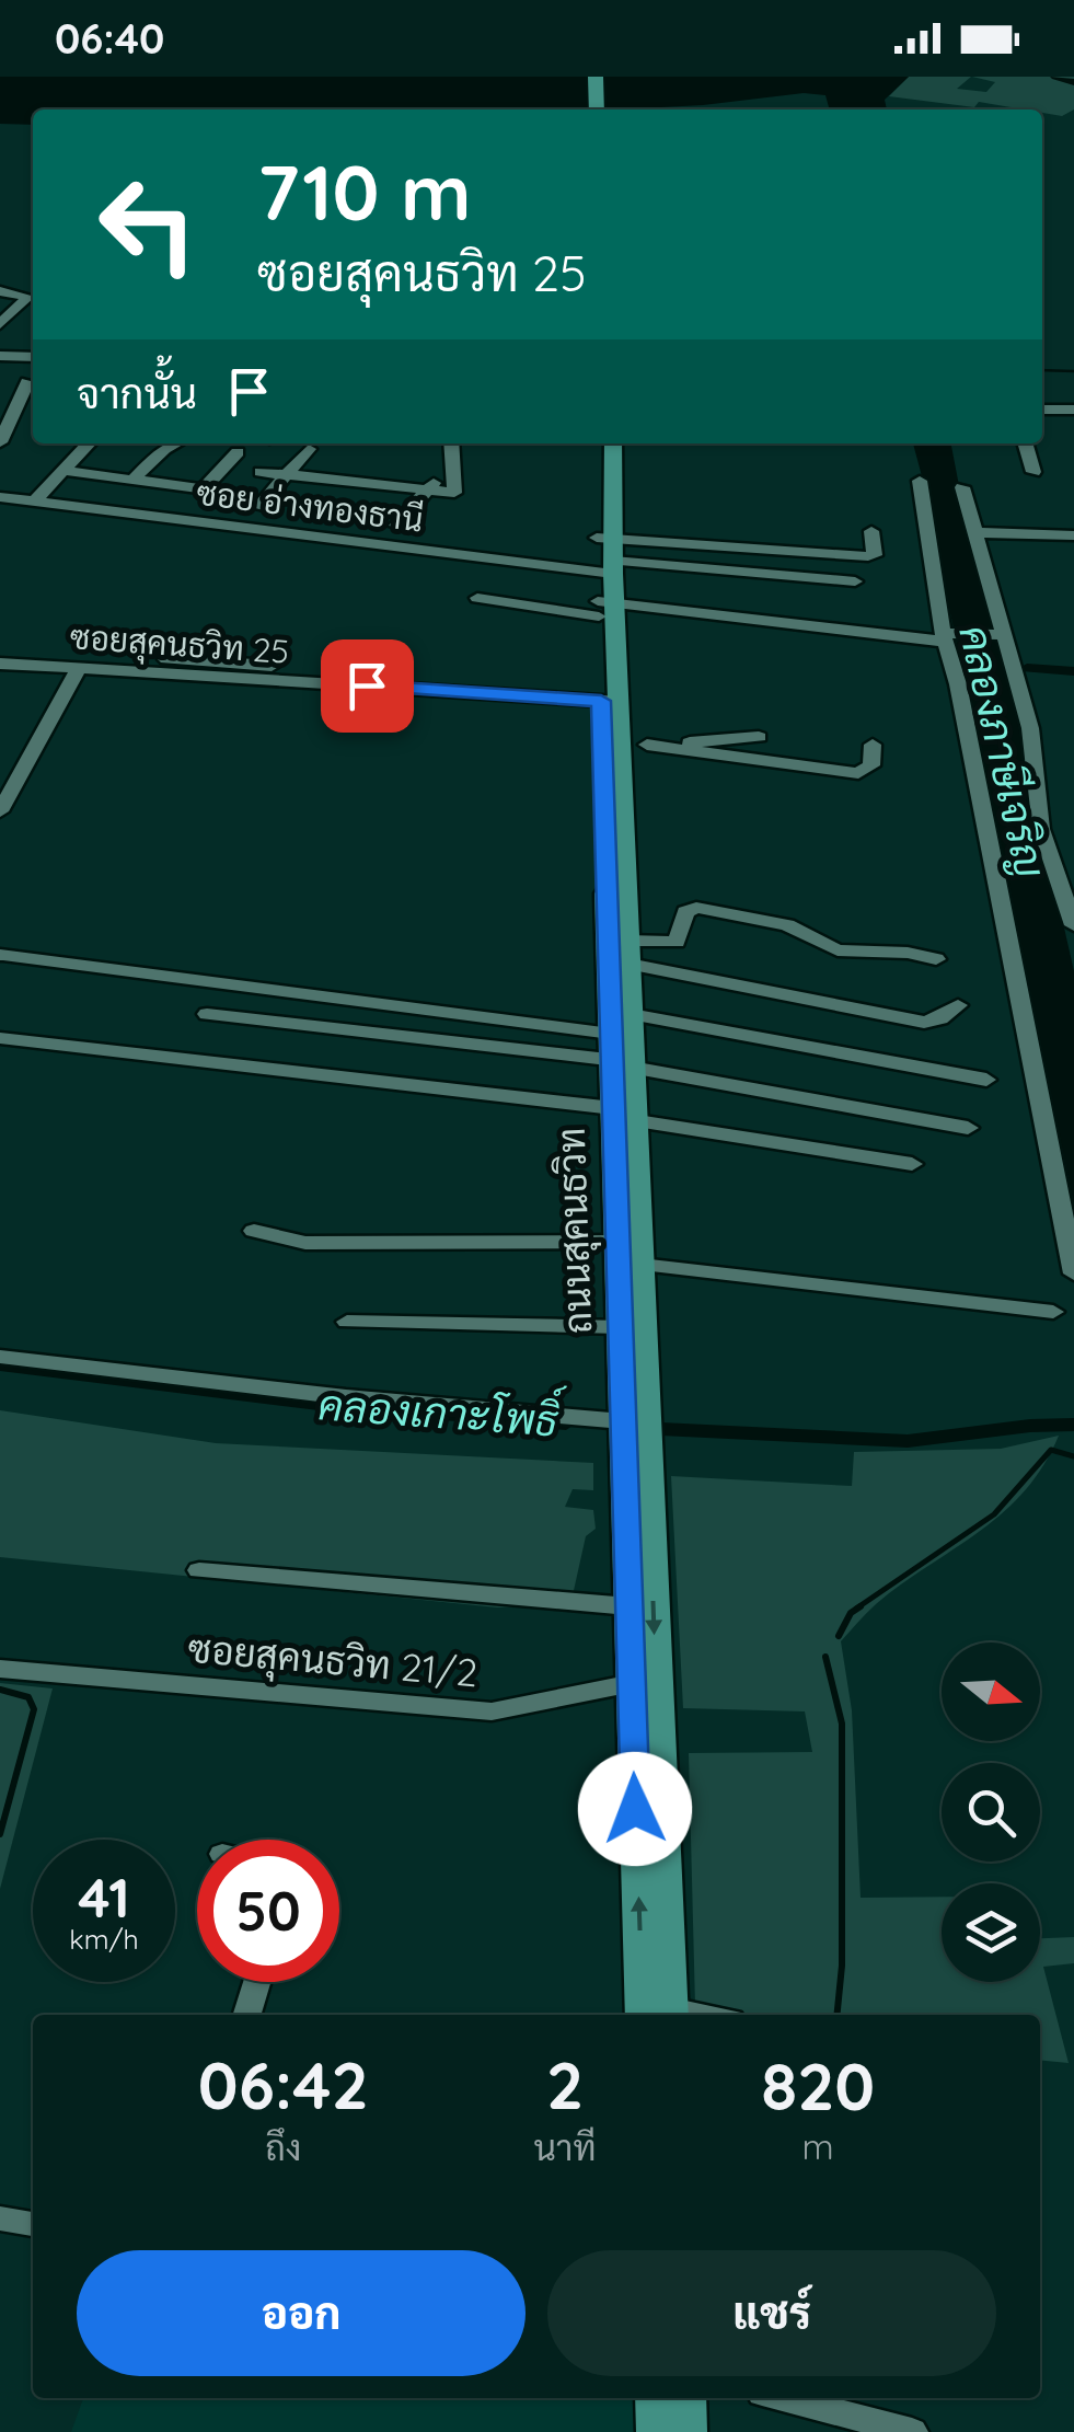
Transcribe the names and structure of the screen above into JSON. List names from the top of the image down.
{
  "streets": {
    "main road": ["ถนนสุคนธวิท"],
    "street": ["ซอย อ่างทองธานี", "ซอยสุคนธวิท 25", "ซอยสุคนธวิท 21/2"]
  },
  "crossings": [
    ["ซอย อ่างทองธานี", "ถนนสุคนธวิท"],
    ["ซอยสุคนธวิท 25", "ถนนสุคนธวิท"],
    ["ถนนสุคนธวิท", "ซอยสุคนธวิท 21/2"]
  ],
  "water": ["คลองภาษีเจริญ", "คลองเกาะโพธิ์"],
  "north": "right",
  "page": {
    "status": "06:40",
    "turn": ["710 m", "ซอยสุคนธวิท 25"],
    "then": "จากนั้น",
    "speed": "41 km/h",
    "limit": "50",
    "eta": [
      "06:42",
      "ถึง",
      "2",
      "นาที",
      "820",
      "m"
    ],
    "buttons": ["ออก", "แชร์"]
  }
}
